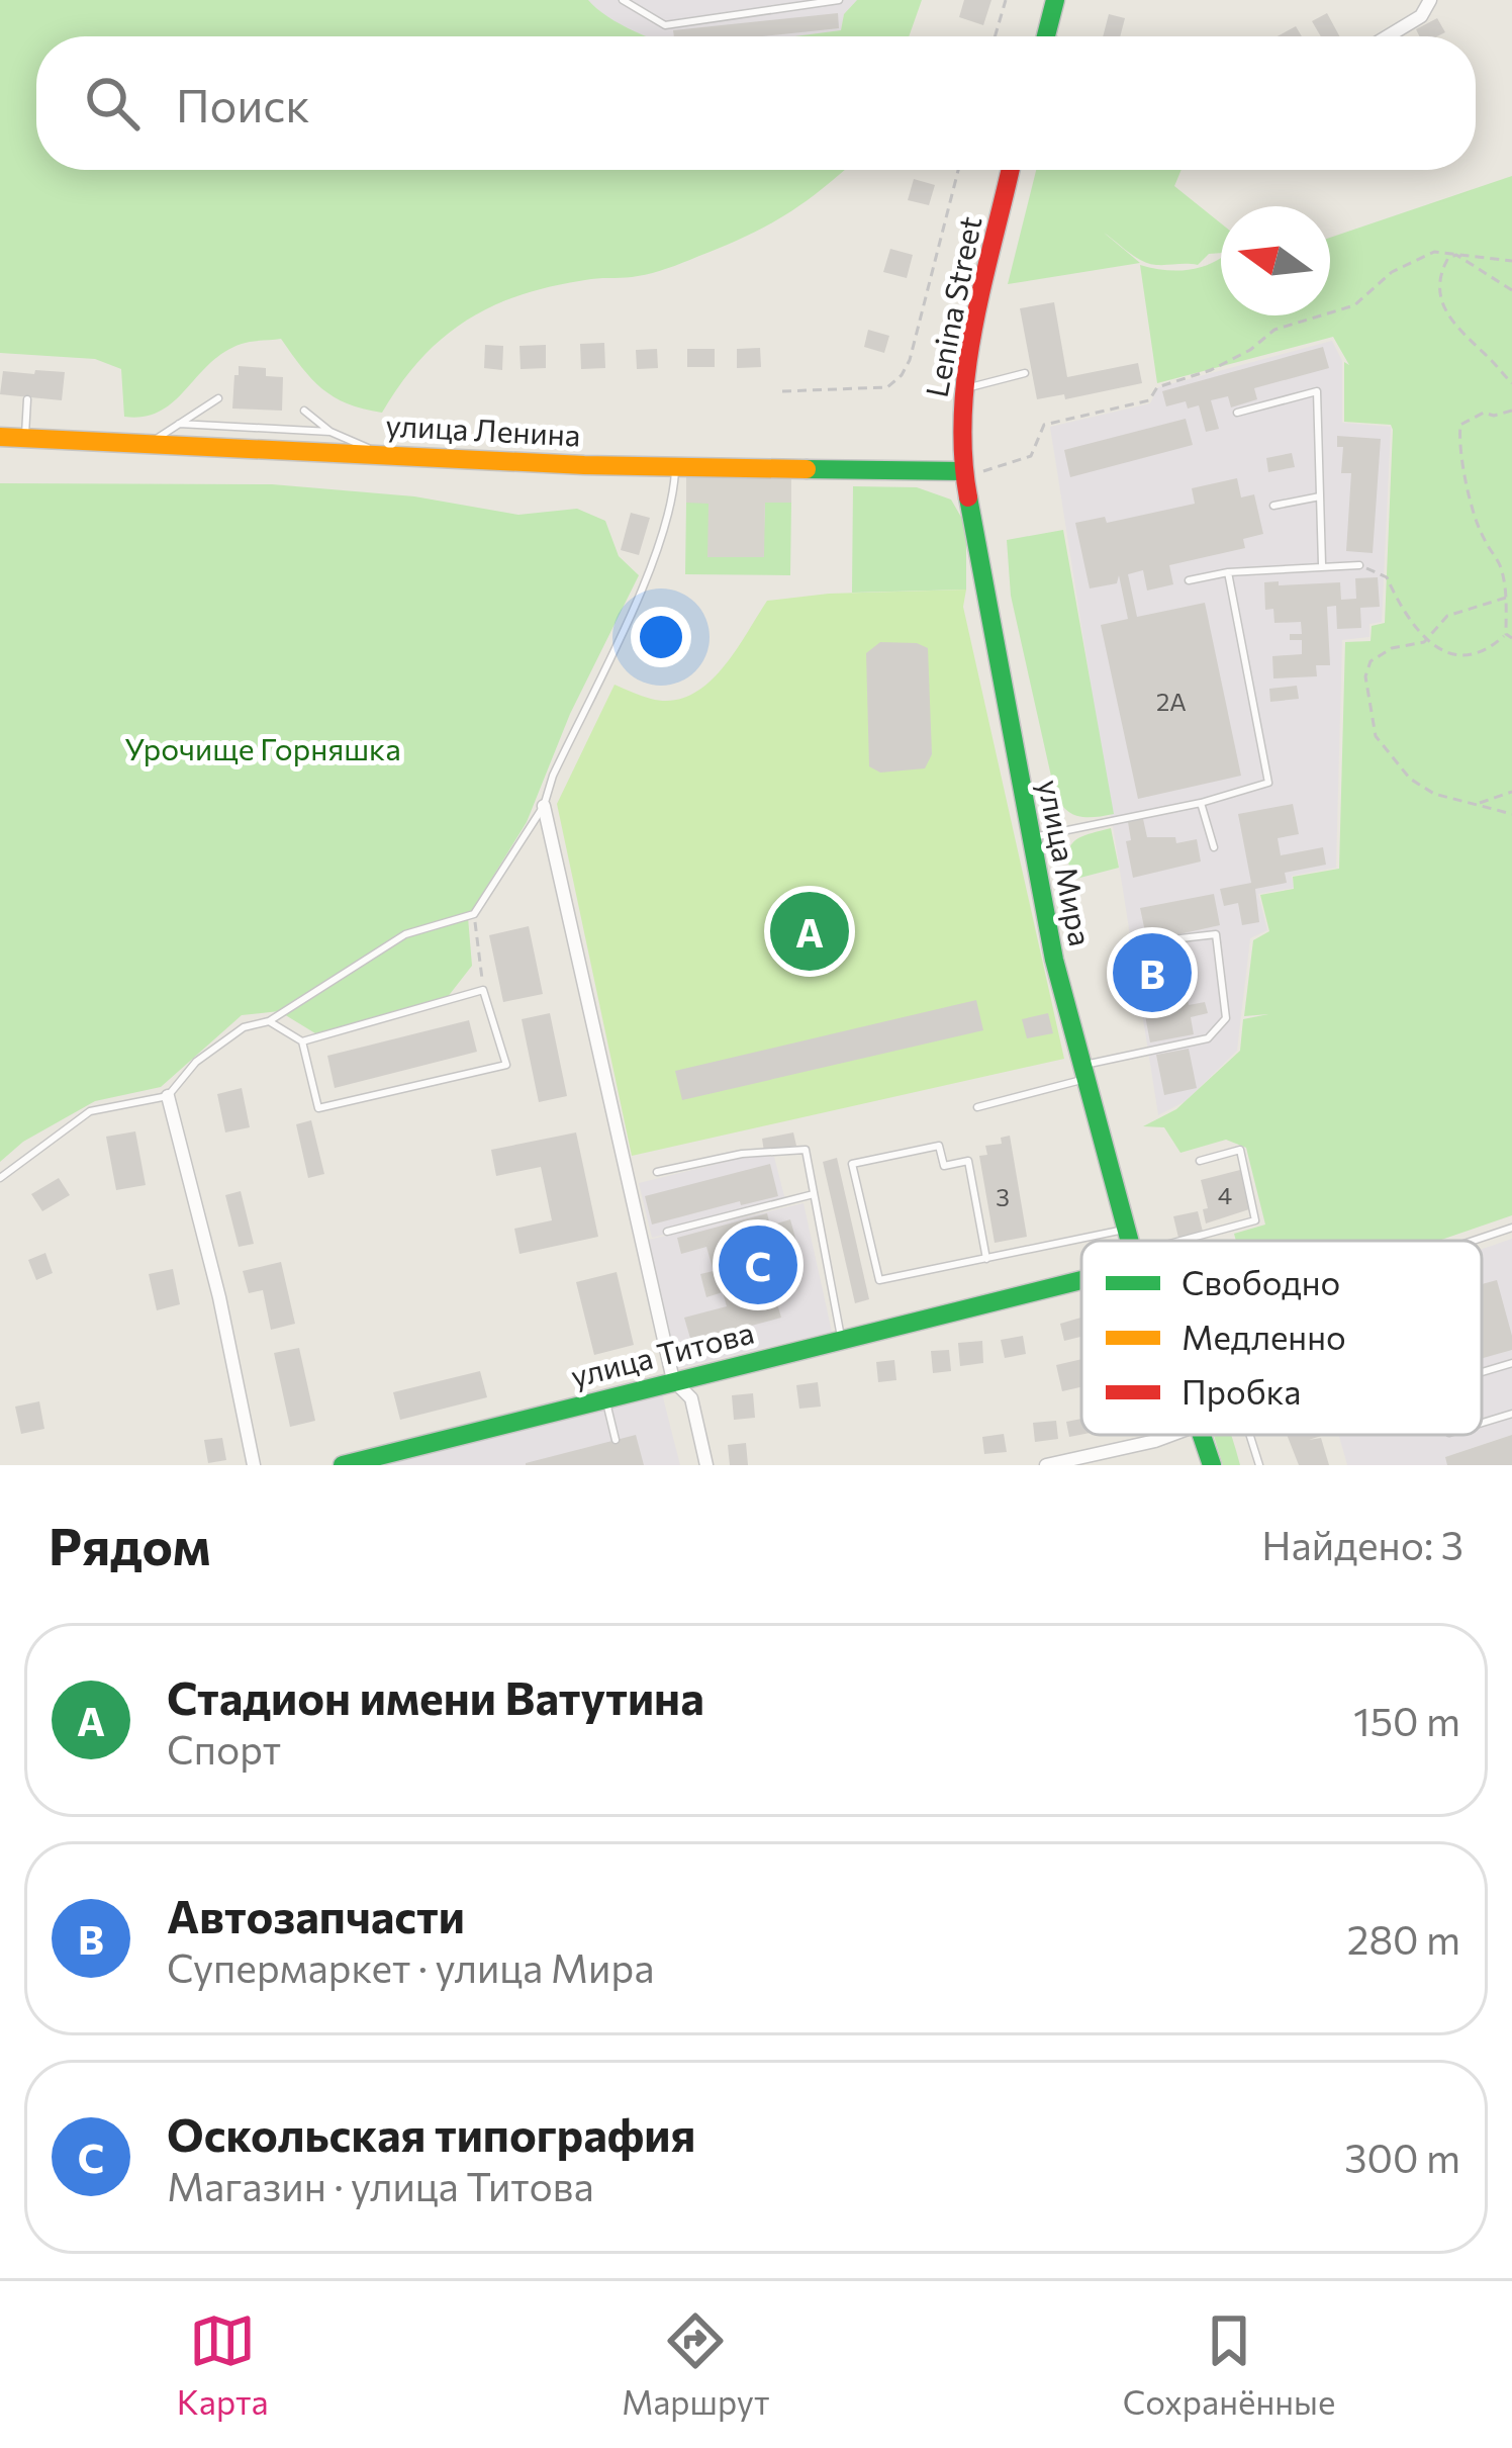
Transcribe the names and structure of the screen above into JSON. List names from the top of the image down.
{
  "streets": {
    "main road": [
      "Lenina Street",
      "улица Ленина",
      "улица Мира",
      "улица Титова"
    ]
  },
  "crossings": [
    ["Lenina Street", "улица Ленина"],
    ["Lenina Street", "улица Мира"],
    ["улица Ленина", "улица Мира"]
  ],
  "parks": ["Урочище Горняшка"],
  "house_numbers": ["2А", "4", "3"],
  "legend": ["Свободно", "Медленно", "Пробка"],
  "north": "left",
  "page": {
    "search": "Поиск",
    "pins": ["A", "B", "C"],
    "heading": ["Рядом", "Найдено: 3"],
    "list": [
      {
        "mark": "A",
        "name": "Стадион имени Ватутина",
        "note": "Спорт",
        "value": "150 m"
      },
      {
        "mark": "B",
        "name": "Автозапчасти",
        "note": "Супермаркет · улица Мира",
        "value": "280 m"
      },
      {
        "mark": "C",
        "name": "Оскольская типография",
        "note": "Магазин · улица Титова",
        "value": "300 m"
      }
    ],
    "nav": ["Карта", "Маршрут", "Сохранённые"]
  }
}
